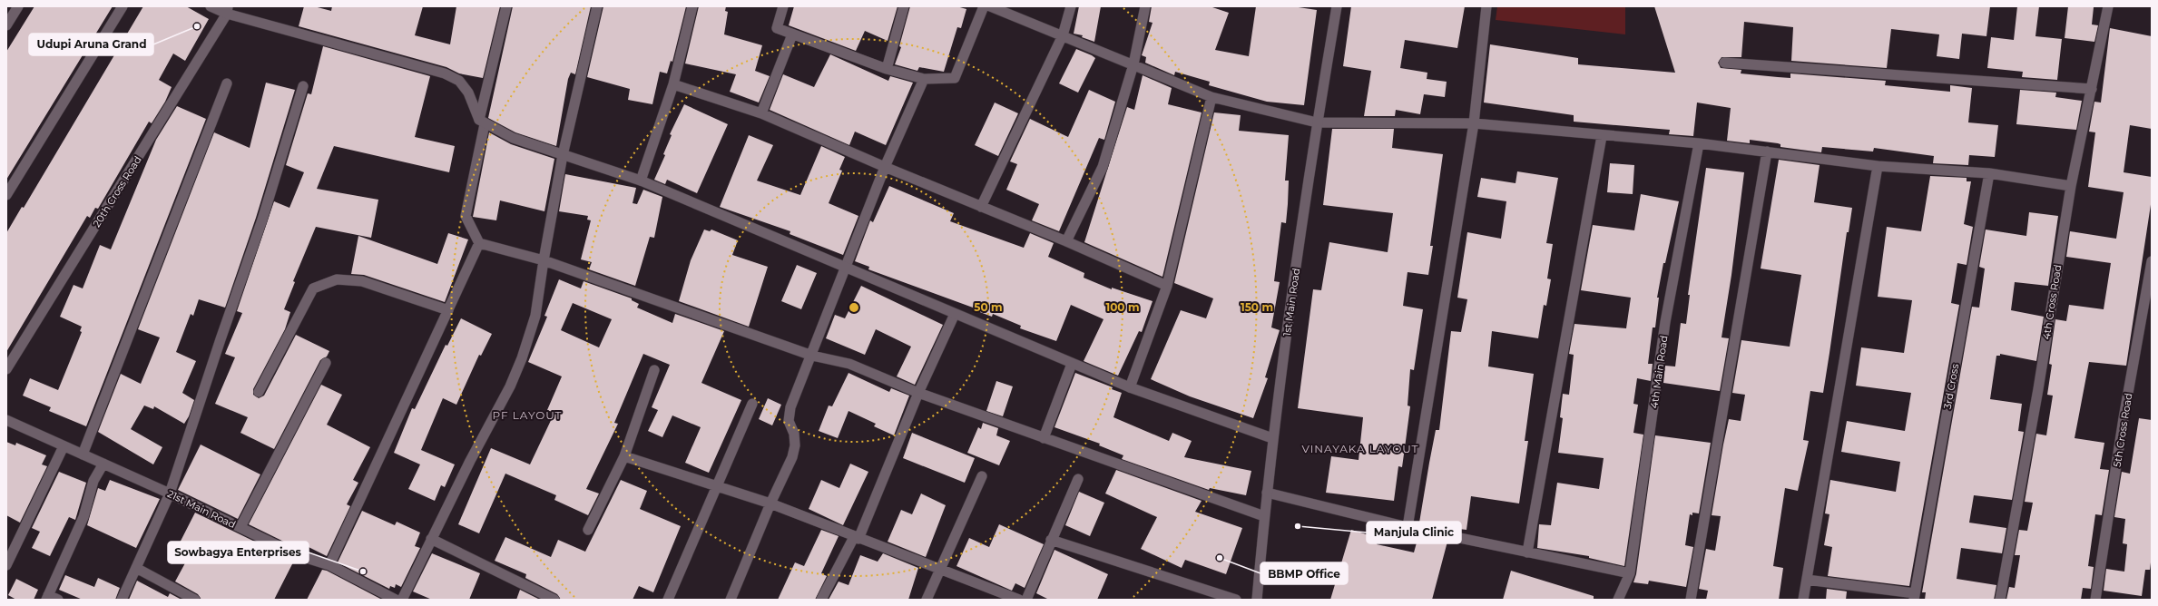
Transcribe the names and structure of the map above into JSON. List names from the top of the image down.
{
  "streets": {
    "street": [
      "20th Cross Road",
      "1st Main Road",
      "4th Cross Road",
      "4th Main Road",
      "3rd Cross",
      "5th Cross Road",
      "21st Main Road"
    ]
  },
  "districts": ["PF LAYOUT", "VINAYAKA LAYOUT"],
  "places": [
    "Udupi Aruna Grand",
    "Manjula Clinic",
    "BBMP Office",
    "Sowbagya Enterprises"
  ],
  "rings": ["50 m", "100 m", "150 m"]
}
